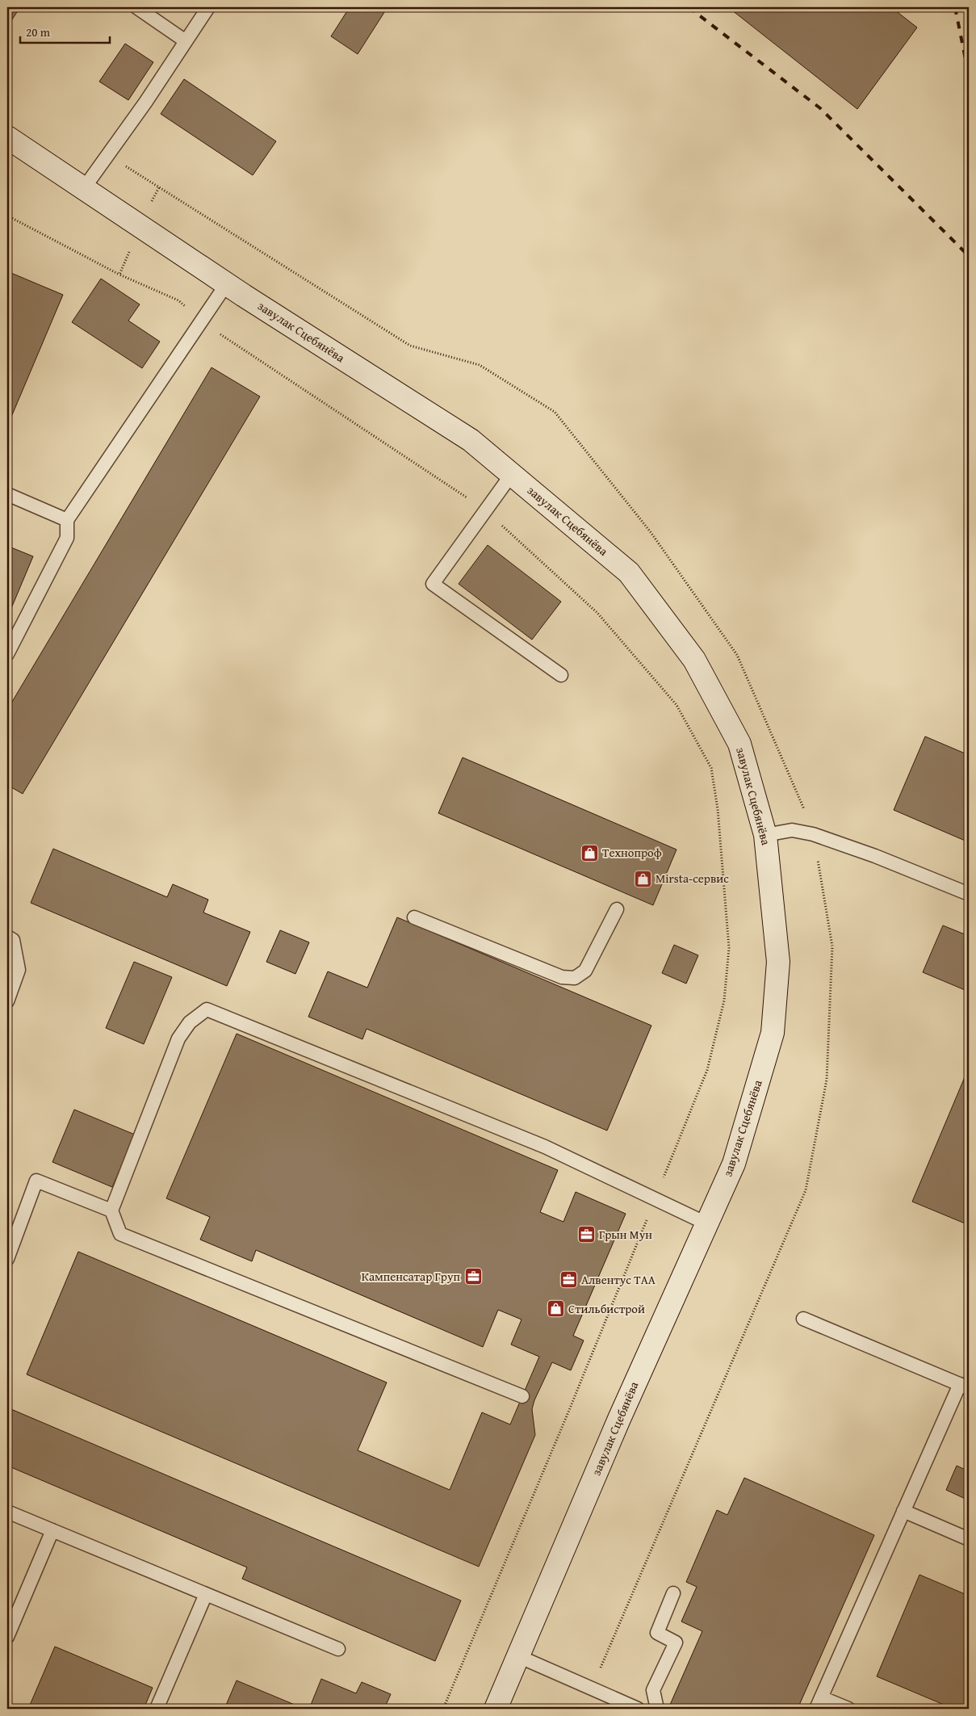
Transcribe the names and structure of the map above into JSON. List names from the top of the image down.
{
  "streets": {
    "street": ["завулак Сцебянёва"]
  },
  "places": {
    "shop": ["Технопроф", "Mirsta-сервис", "Стильбистрой"],
    "office": ["Грын Мун", "Кампенсатар Груп", "Алвентус ТАА"]
  },
  "scale_bar": "20 m"
}
